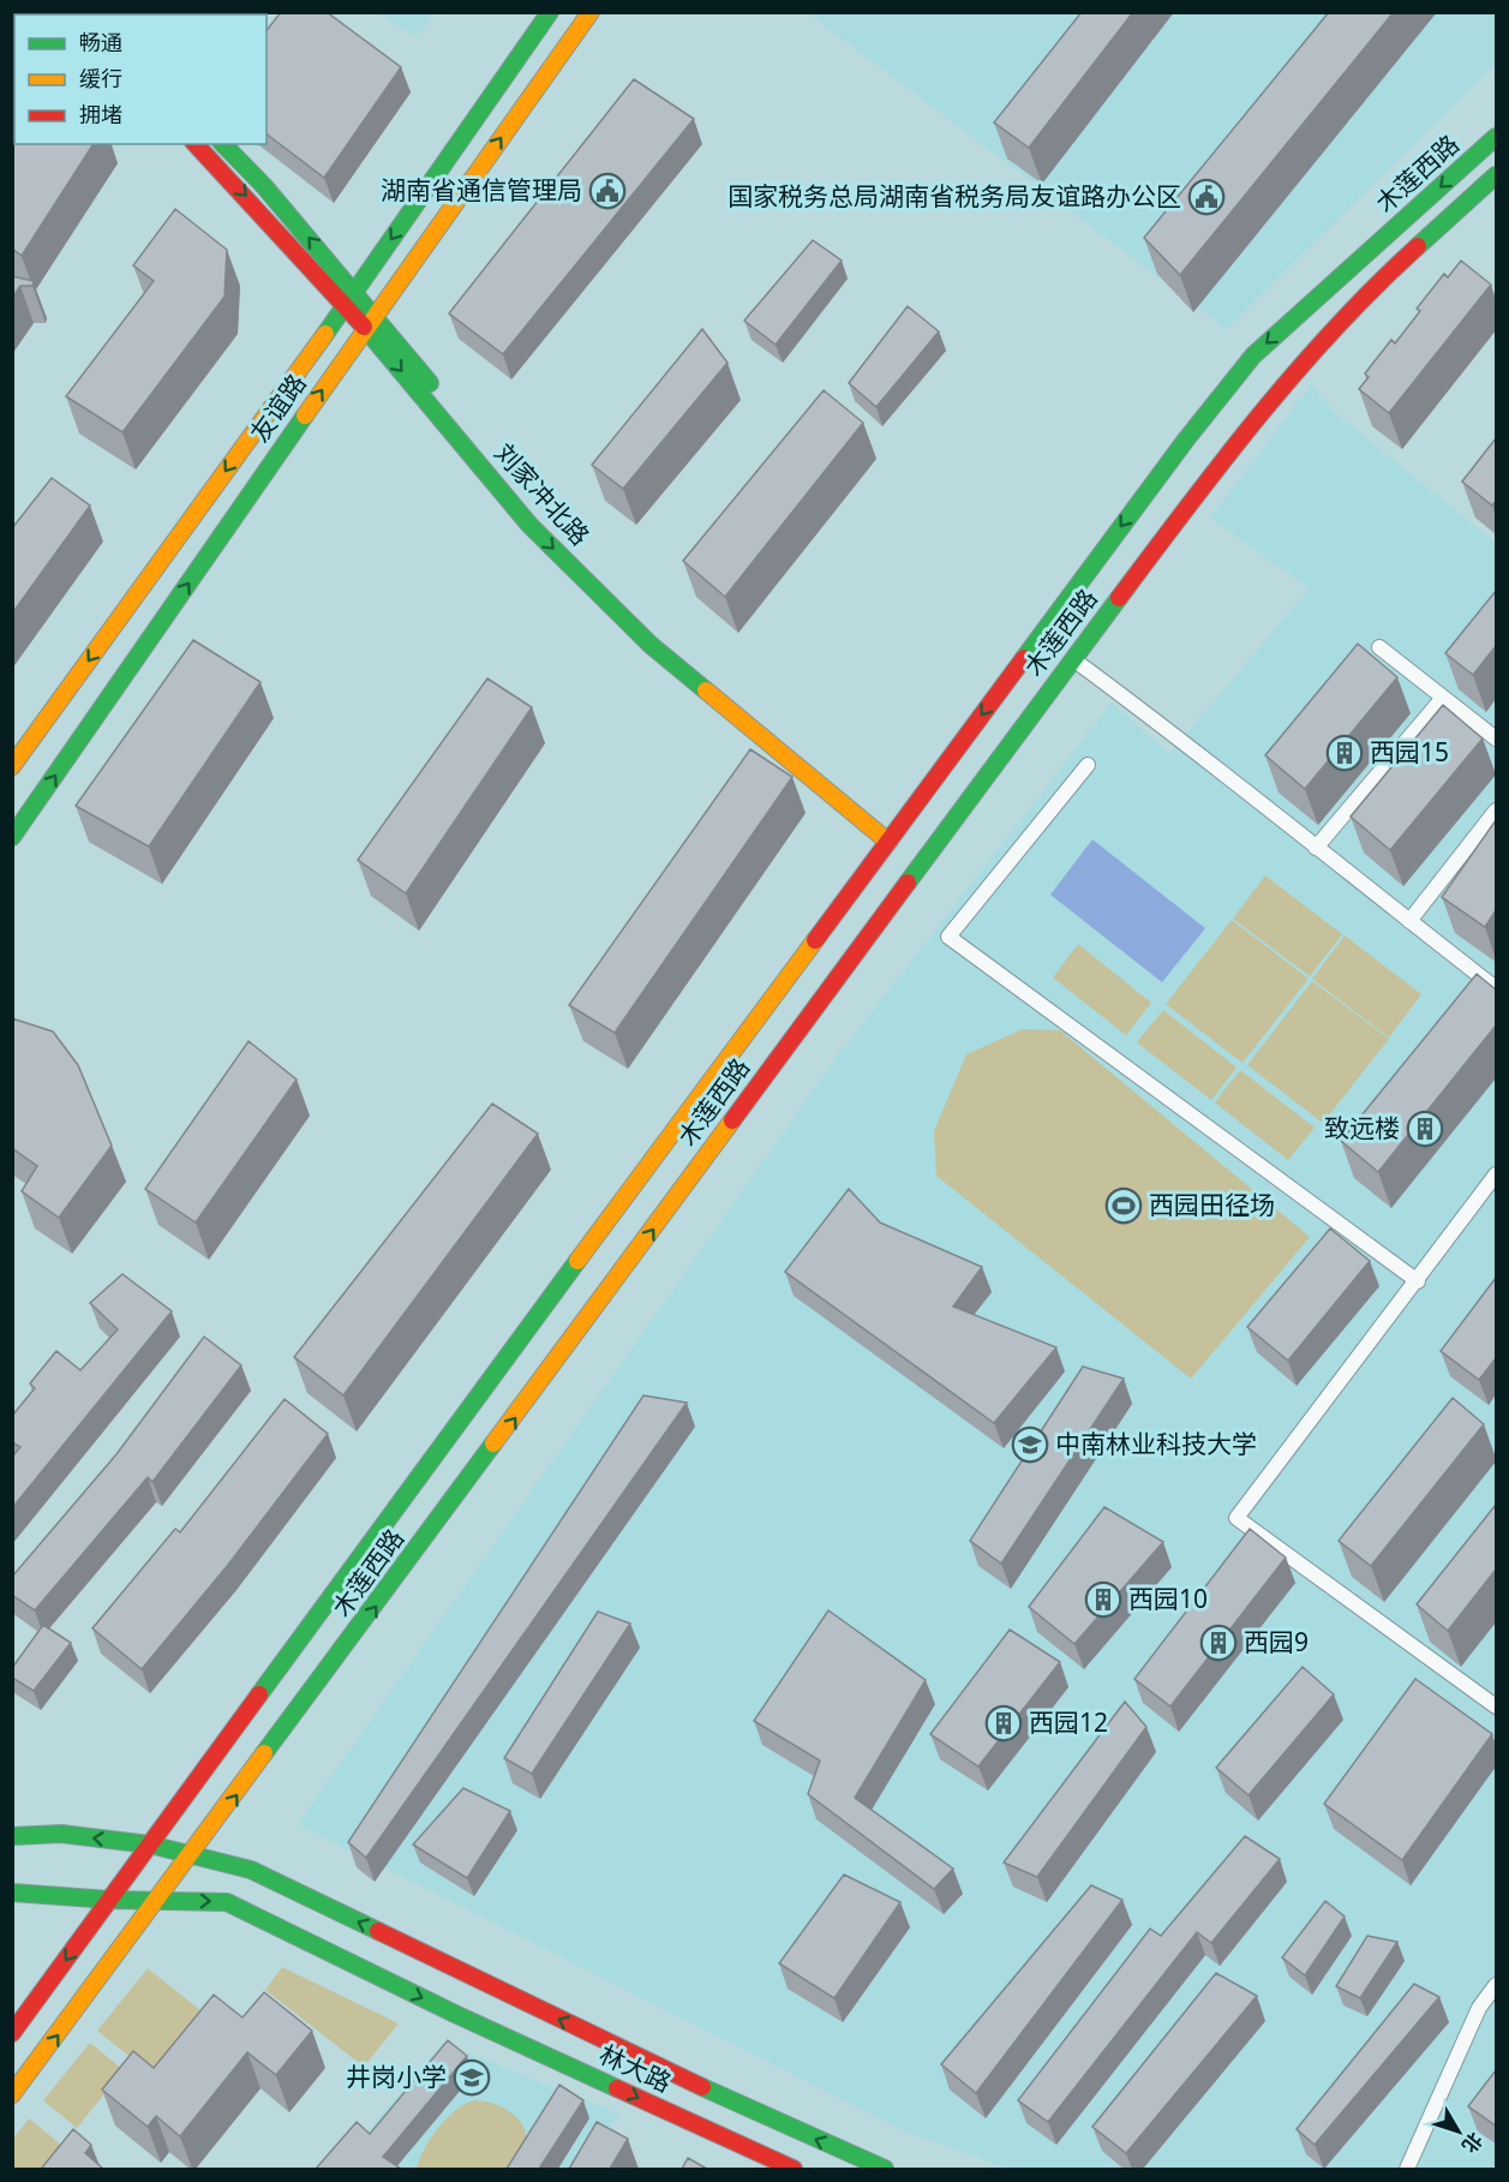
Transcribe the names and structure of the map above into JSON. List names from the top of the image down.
{
  "streets": {
    "main road": [
      "木莲西路",
      "友谊路",
      "刘家冲北路",
      "林大路"
    ]
  },
  "crossings": [
    ["木莲西路", "刘家冲北路"],
    ["木莲西路", "林大路"],
    ["友谊路", "刘家冲北路"]
  ],
  "places": {
    "public building": ["湖南省通信管理局", "国家税务总局湖南省税务局友谊路办公区"],
    "building": [
      "西园15",
      "致远楼",
      "西园10",
      "西园9",
      "西园12"
    ],
    "sports": ["西园田径场"],
    "school or university": ["中南林业科技大学", "井岗小学"]
  },
  "legend": ["畅通", "缓行", "拥堵"],
  "north": "bottom right"
}
